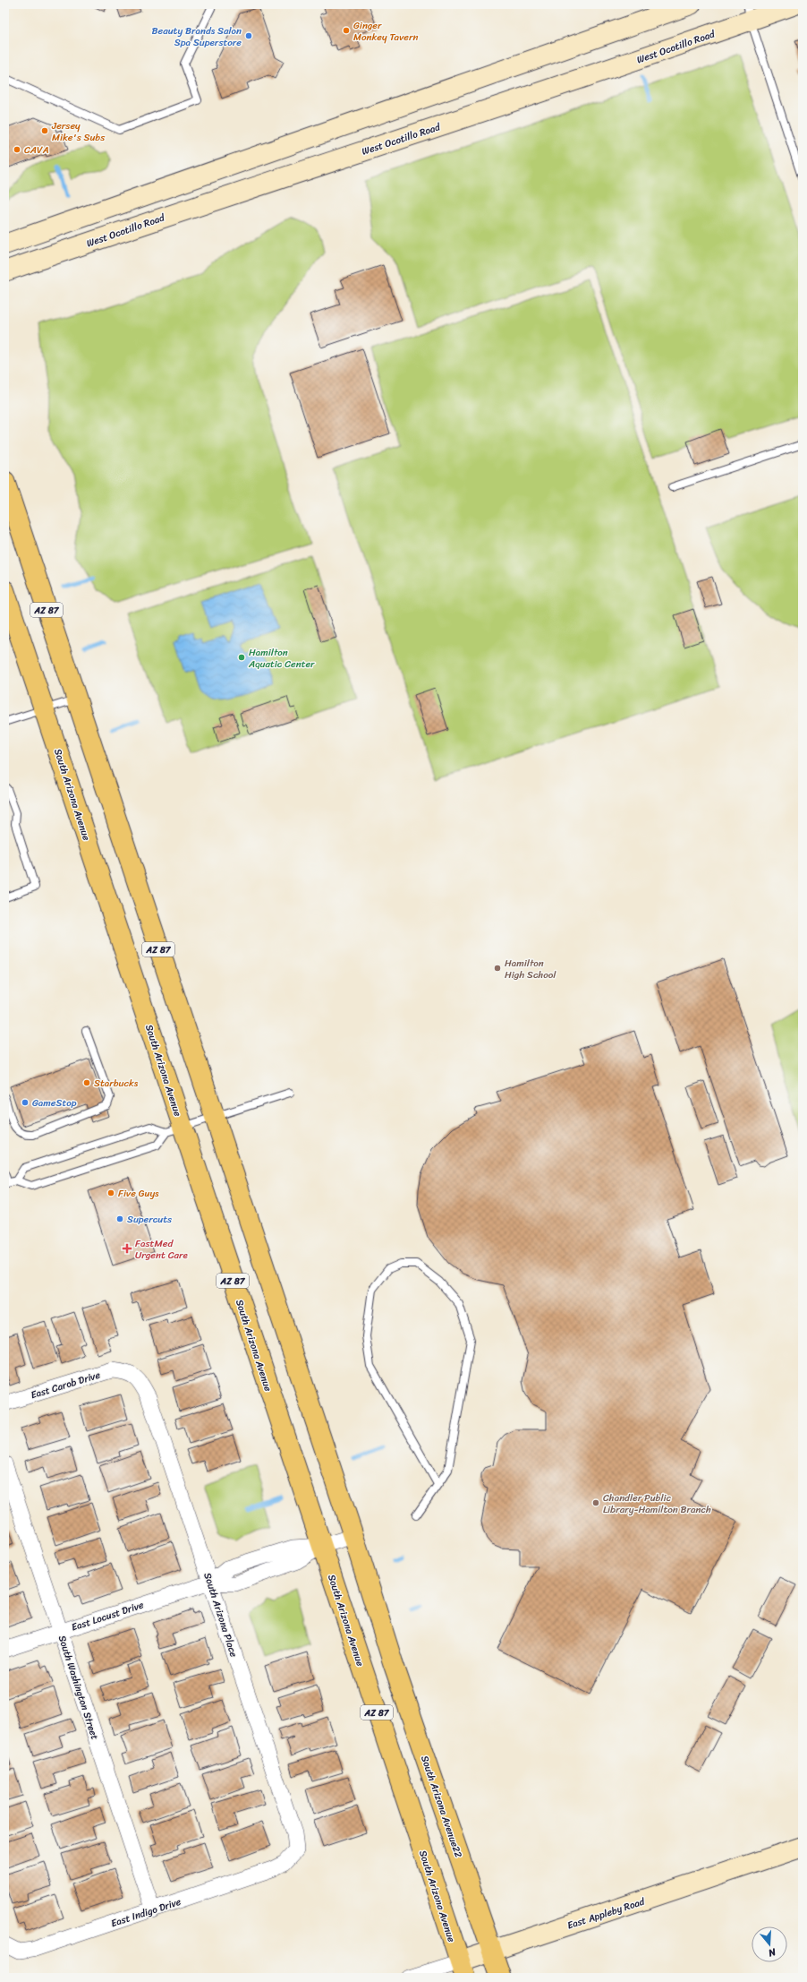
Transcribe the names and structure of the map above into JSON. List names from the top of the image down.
{
  "streets": {
    "main road": [
      "West Ocotillo Road",
      "AZ 87",
      "South Arizona Avenue",
      "South Arizona Avenue22",
      "East Appleby Road"
    ],
    "street": [
      "East Carob Drive",
      "South Arizona Place",
      "East Locust Drive",
      "South Washington Street",
      "East Indigo Drive"
    ]
  },
  "crossings": [
    ["AZ 87", "East Locust Drive"],
    ["AZ 87", "South Arizona Avenue22"],
    ["AZ 87", "East Appleby Road"],
    ["South Arizona Avenue", "East Locust Drive"],
    ["South Arizona Avenue", "East Appleby Road"],
    ["East Carob Drive", "South Arizona Place"],
    ["South Arizona Place", "East Locust Drive"],
    ["South Arizona Place", "East Indigo Drive"],
    ["East Locust Drive", "South Washington Street"],
    ["East Locust Drive", "South Arizona Avenue22"],
    ["South Washington Street", "East Indigo Drive"],
    ["South Arizona Avenue22", "East Appleby Road"]
  ],
  "places": {
    "other": [
      "Ginger Monkey Tavern",
      "Beauty Brands Salon Spa Superstore",
      "Jersey Mike's Subs",
      "CAVA",
      "Hamilton Aquatic Center",
      "Hamilton High School",
      "Starbucks",
      "GameStop",
      "Five Guys",
      "Supercuts",
      "Chandler Public Library-Hamilton Branch"
    ],
    "health": ["FastMed Urgent Care"]
  },
  "north": "bottom"
}
